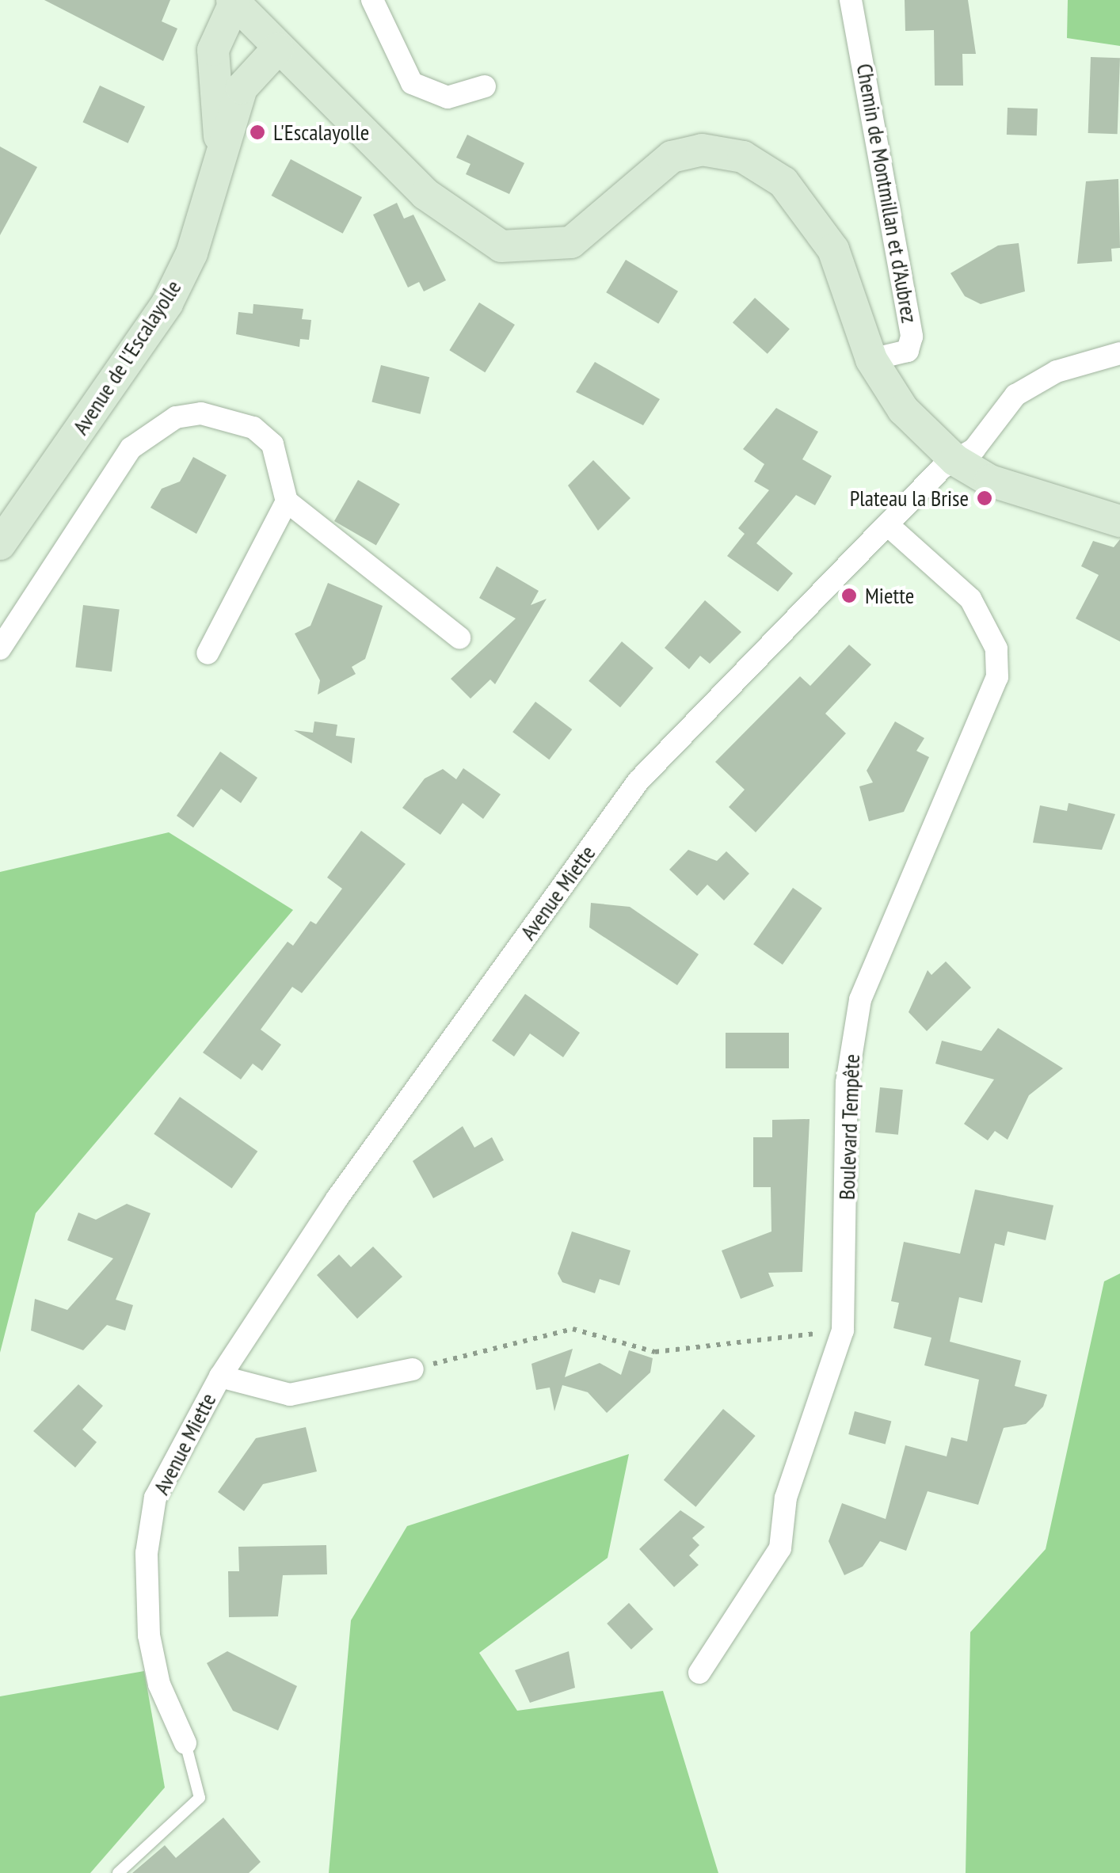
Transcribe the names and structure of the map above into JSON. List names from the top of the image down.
{
  "streets": {
    "street": [
      "Chemin de Montmillan et d'Aubrez",
      "Avenue de l'Escalayolle",
      "Avenue Miette",
      "Boulevard Tempête"
    ]
  },
  "crossings": [
    ["Avenue Miette", "Boulevard Tempête"]
  ],
  "places": ["L'Escalayolle", "Plateau la Brise", "Miette"]
}
